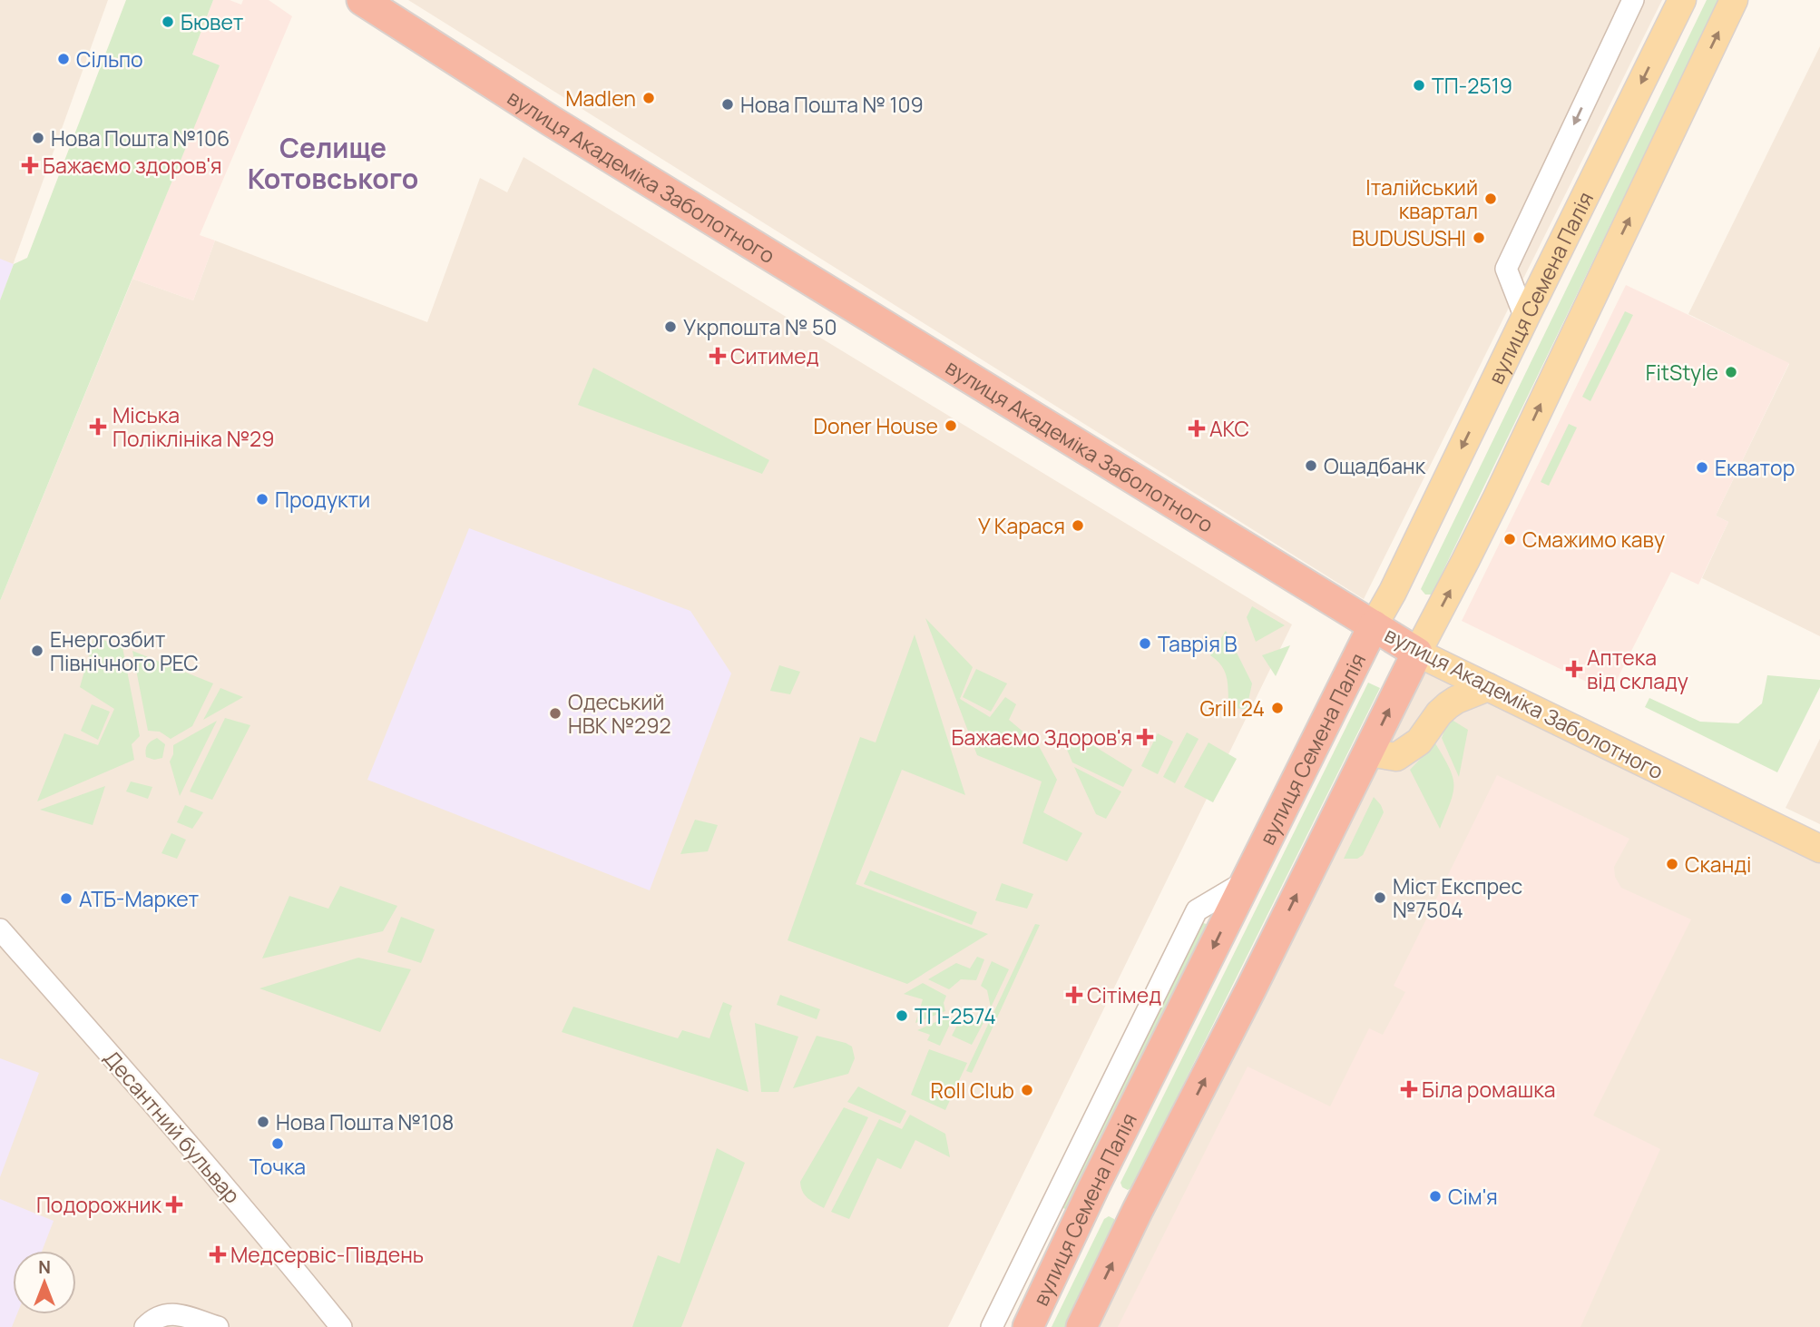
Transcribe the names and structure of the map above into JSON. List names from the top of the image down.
{
  "streets": {
    "highway": ["вулиця Академіка Заболотного", "вулиця Семена Палія"],
    "street": ["Десантний бульвар"]
  },
  "crossings": [
    ["вулиця Академіка Заболотного", "вулиця Семена Палія"]
  ],
  "districts": ["Селище Котовського"],
  "places": {
    "other": [
      "Бювет",
      "Сільпо",
      "ТП-2519",
      "Madlen",
      "Нова Пошта № 109",
      "Нова Пошта №106",
      "Італійський квартал",
      "BUDUSUSHI",
      "Укрпошта № 50",
      "FitStyle",
      "Doner House",
      "Ощадбанк",
      "Екватор",
      "Продукти",
      "У Карася",
      "Смажимо каву",
      "Таврія В",
      "Енергозбит Північного РЕС",
      "Grill 24",
      "Одеський НВК №292",
      "Сканді",
      "Міст Експрес №7504",
      "АТБ-Маркет",
      "ТП-2574",
      "Roll Club",
      "Нова Пошта №108",
      "Точка",
      "Сім'я"
    ],
    "health": [
      "Бажаємо здоров'я",
      "Ситимед",
      "Міська Поліклініка №29",
      "АКС",
      "Аптека від складу",
      "Бажаємо Здоров'я",
      "Сітімед",
      "Біла ромашка",
      "Подорожник",
      "Медсервіс-Південь"
    ]
  },
  "north": "top"
}
